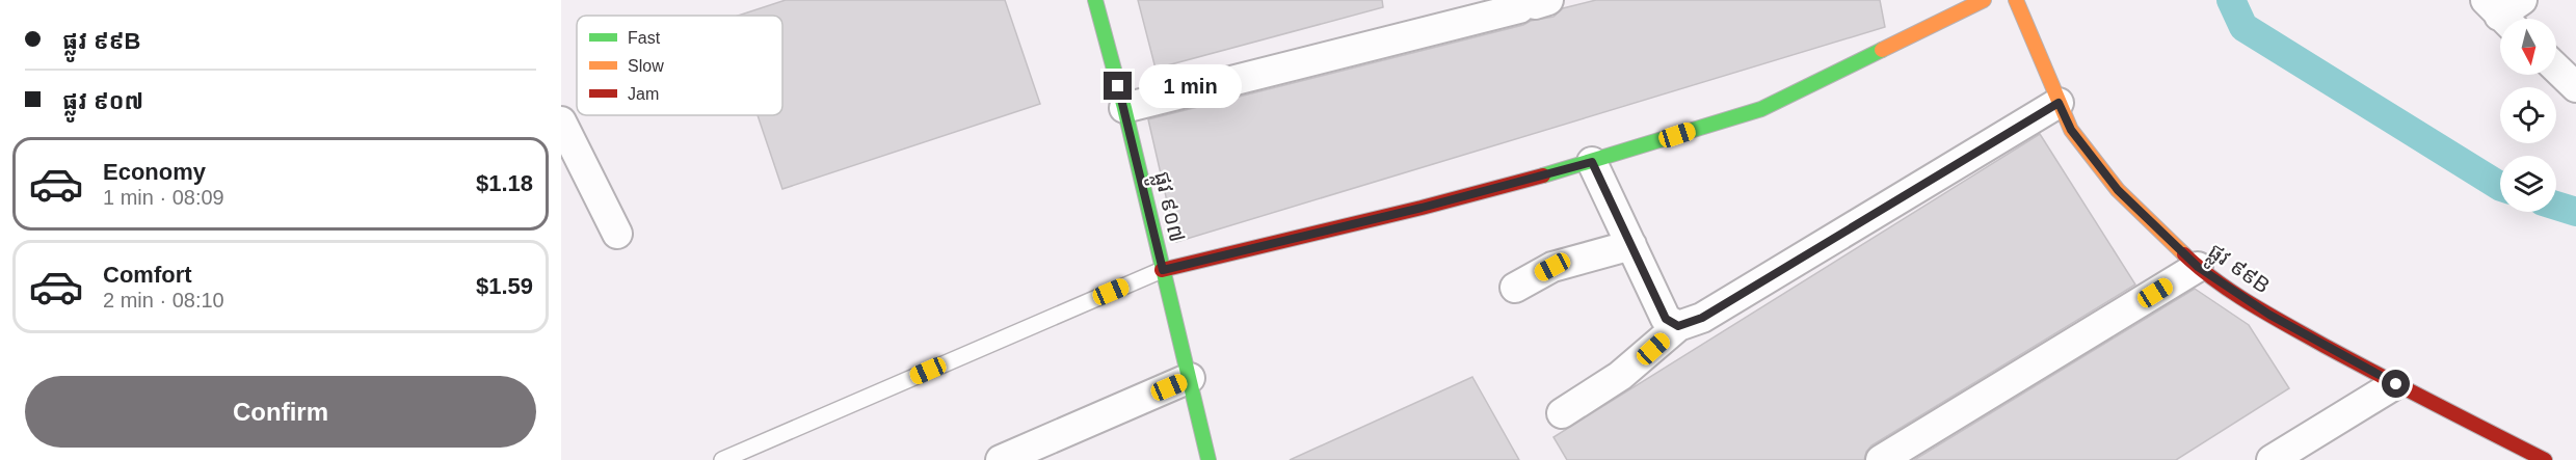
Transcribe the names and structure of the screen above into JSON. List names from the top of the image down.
{
  "streets": {
    "street": ["ផ្លូវ ៩០៧", "ផ្លូវ ៩៩B"]
  },
  "legend": ["Fast", "Slow", "Jam"],
  "north": "bottom",
  "page": {
    "banner": ["ផ្លូវ ៩៩B", "ផ្លូវ ៩០៧"],
    "bubble": "1 min",
    "list": [
      {
        "name": "Economy",
        "note": "1 min · 08:09",
        "value": "$1.18"
      },
      {
        "name": "Comfort",
        "note": "2 min · 08:10",
        "value": "$1.59"
      }
    ],
    "buttons": "Confirm"
  }
}
